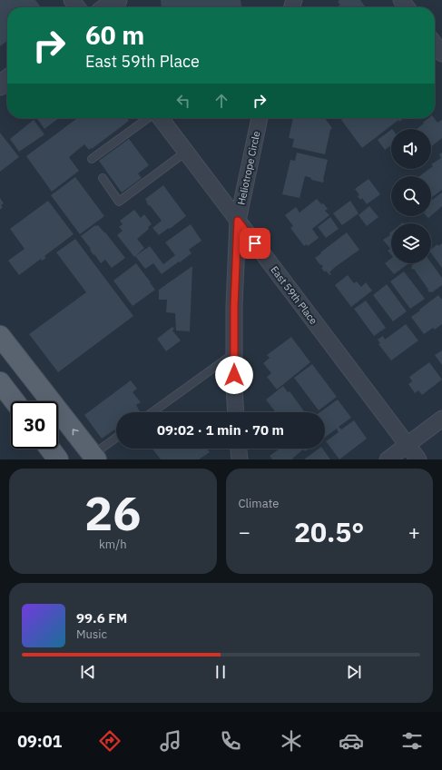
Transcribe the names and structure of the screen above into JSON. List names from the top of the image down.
{
  "streets": {
    "street": ["Heliotrope Circle", "East 59th Place"]
  },
  "crossings": [
    ["Heliotrope Circle", "East 59th Place"]
  ],
  "page": {
    "turn": ["60 m", "East 59th Place"],
    "limit": "30",
    "trip": "09:02 · 1 min · 70 m",
    "tile": [
      ["26", "km/h"],
      "Climate"
    ],
    "heat": ["−", "20.5°", "+"],
    "song": ["99.6 FM", "Music"],
    "tabs": "09:01"
  }
}
